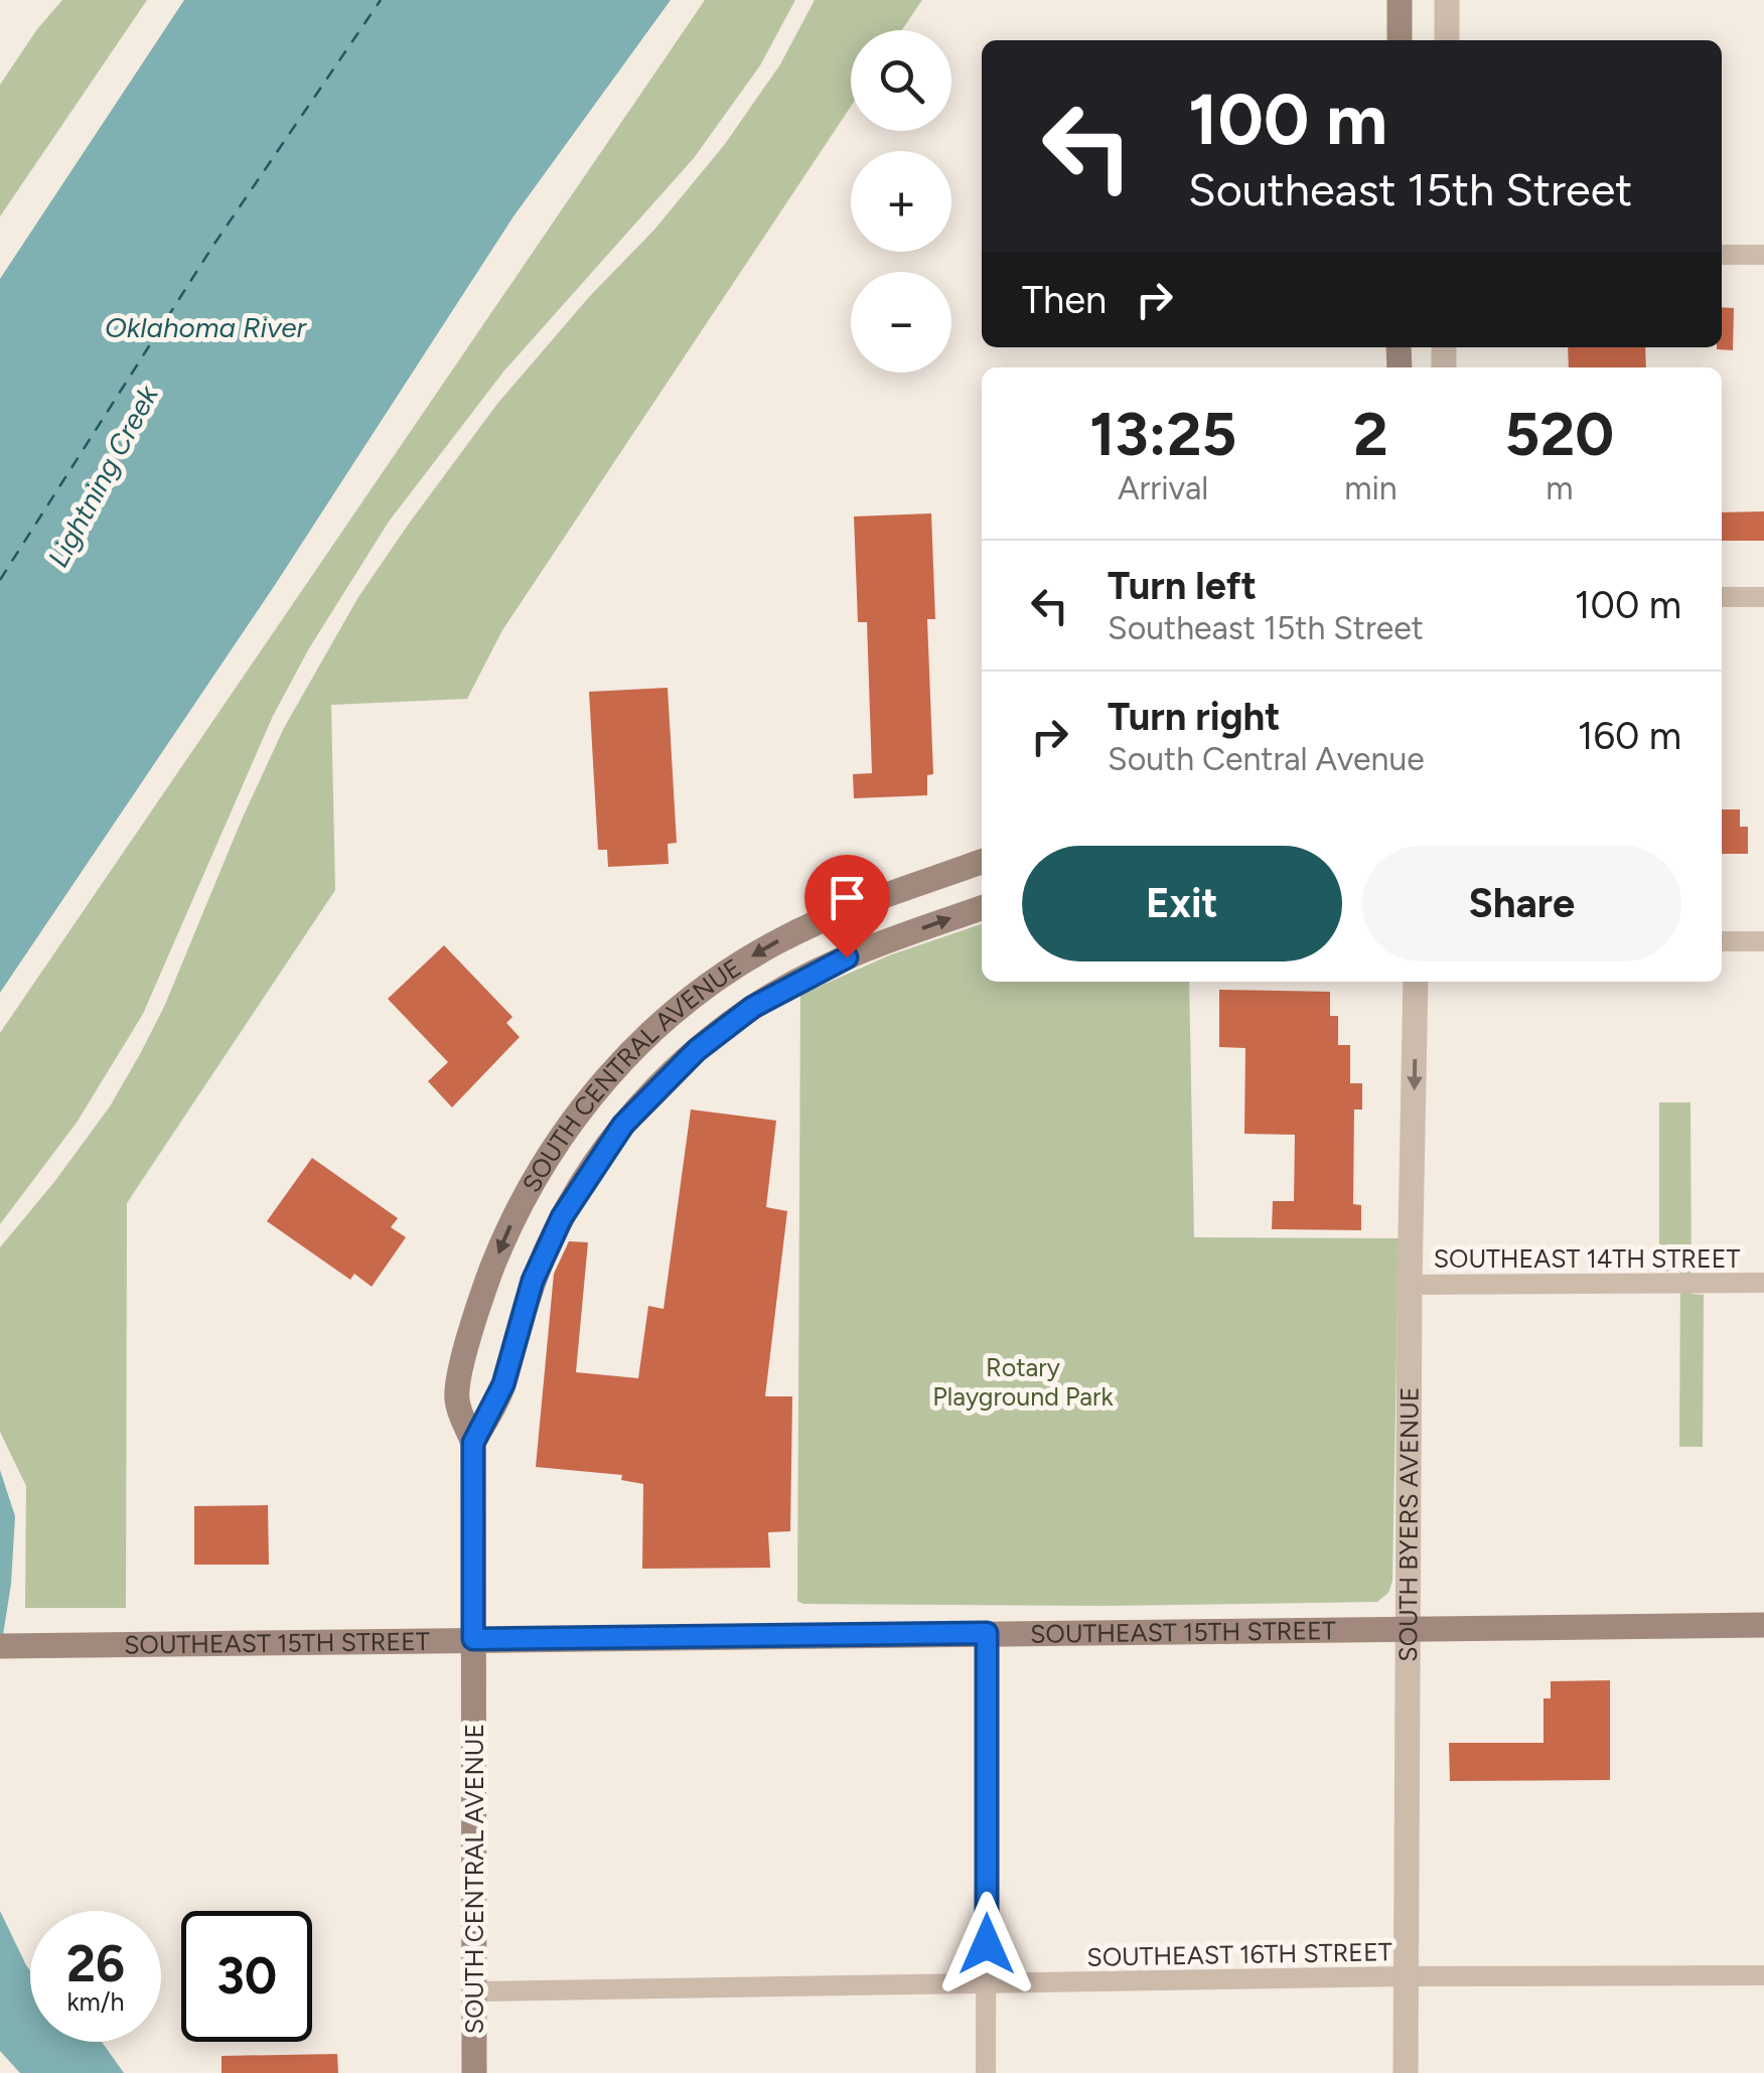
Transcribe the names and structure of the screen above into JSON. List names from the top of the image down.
{
  "streets": {
    "main road": ["SOUTH CENTRAL AVENUE", "SOUTHEAST 15TH STREET"],
    "street": ["SOUTHEAST 14TH STREET", "SOUTH BYERS AVENUE", "SOUTHEAST 16TH STREET"]
  },
  "crossings": [
    ["SOUTH CENTRAL AVENUE", "SOUTHEAST 15TH STREET"],
    ["SOUTH CENTRAL AVENUE", "SOUTHEAST 16TH STREET"],
    ["SOUTHEAST 14TH STREET", "SOUTH BYERS AVENUE"],
    ["SOUTH BYERS AVENUE", "SOUTHEAST 15TH STREET"],
    ["SOUTH BYERS AVENUE", "SOUTHEAST 16TH STREET"]
  ],
  "water": ["Oklahoma River", "Lightning Creek"],
  "parks": ["Rotary Playground Park"],
  "page": {
    "map_buttons": ["+", "−"],
    "turn": ["100 m", "Southeast 15th Street"],
    "then": "Then",
    "eta": [
      "13:25",
      "Arrival",
      "2",
      "min",
      "520",
      "m"
    ],
    "list": [
      {
        "name": "Turn left",
        "note": "Southeast 15th Street",
        "value": "100 m"
      },
      {
        "name": "Turn right",
        "note": "South Central Avenue",
        "value": "160 m"
      }
    ],
    "buttons": ["Exit", "Share"],
    "speed": "26 km/h",
    "limit": "30"
  }
}
